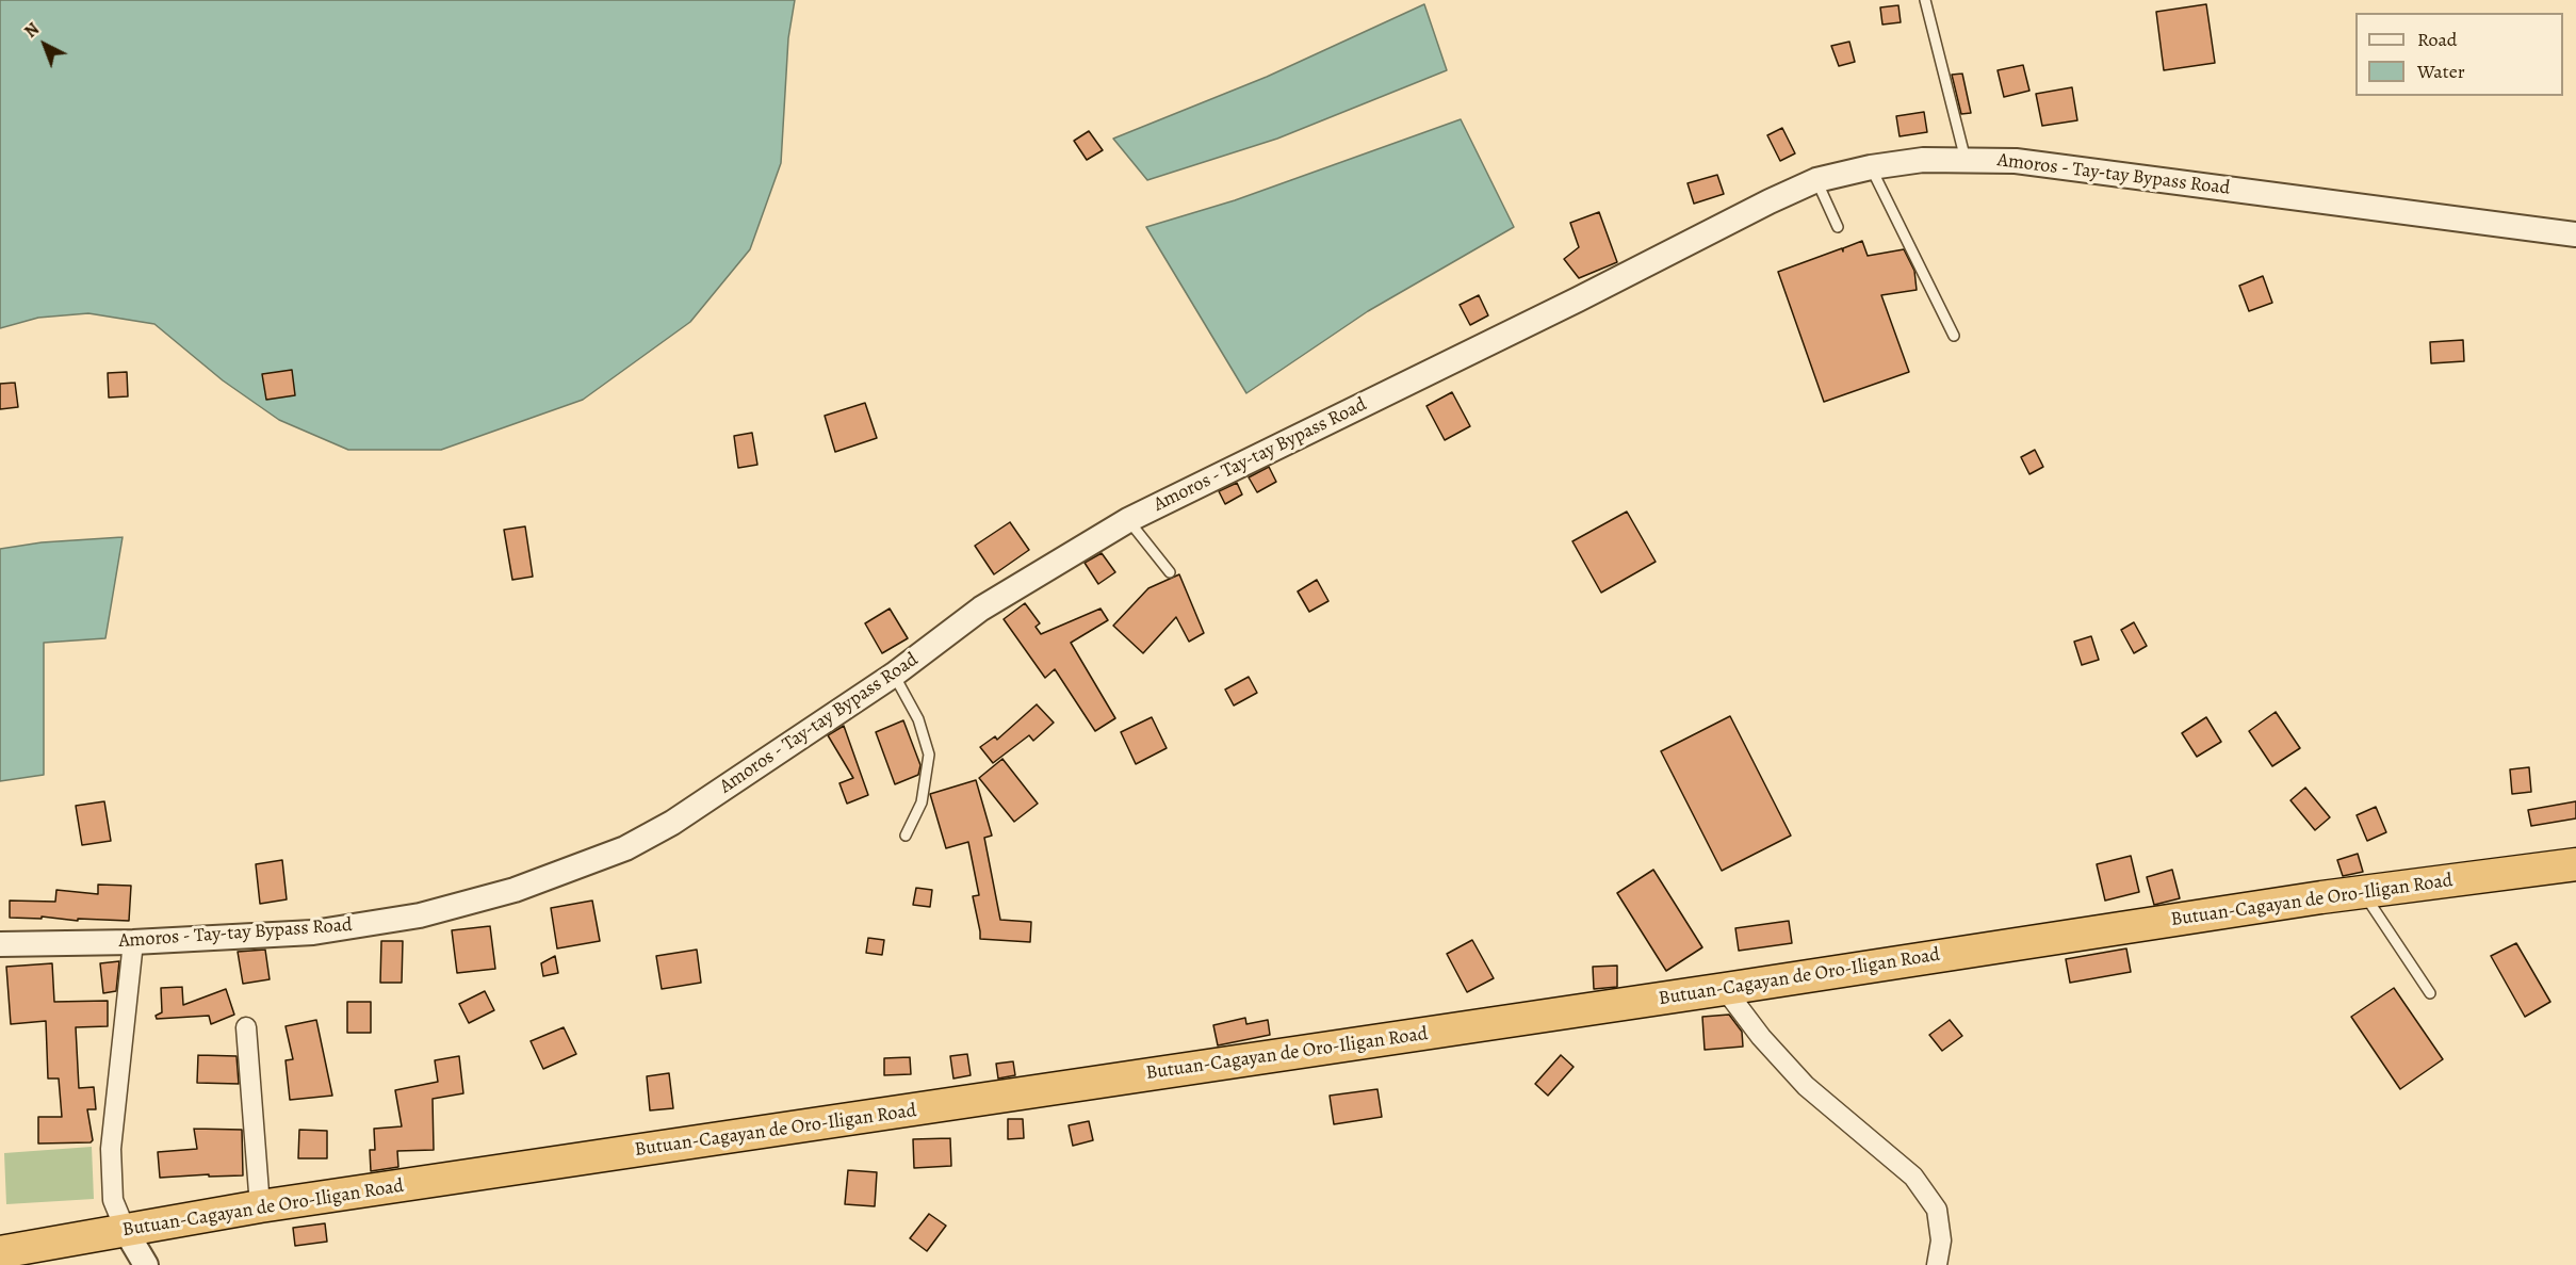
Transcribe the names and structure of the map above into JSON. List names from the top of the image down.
{
  "streets": {
    "highway": ["Butuan-Cagayan de Oro-Iligan Road"],
    "street": ["Amoros - Tay-tay Bypass Road"]
  },
  "legend": ["Road", "Water"],
  "north": "top left"
}
